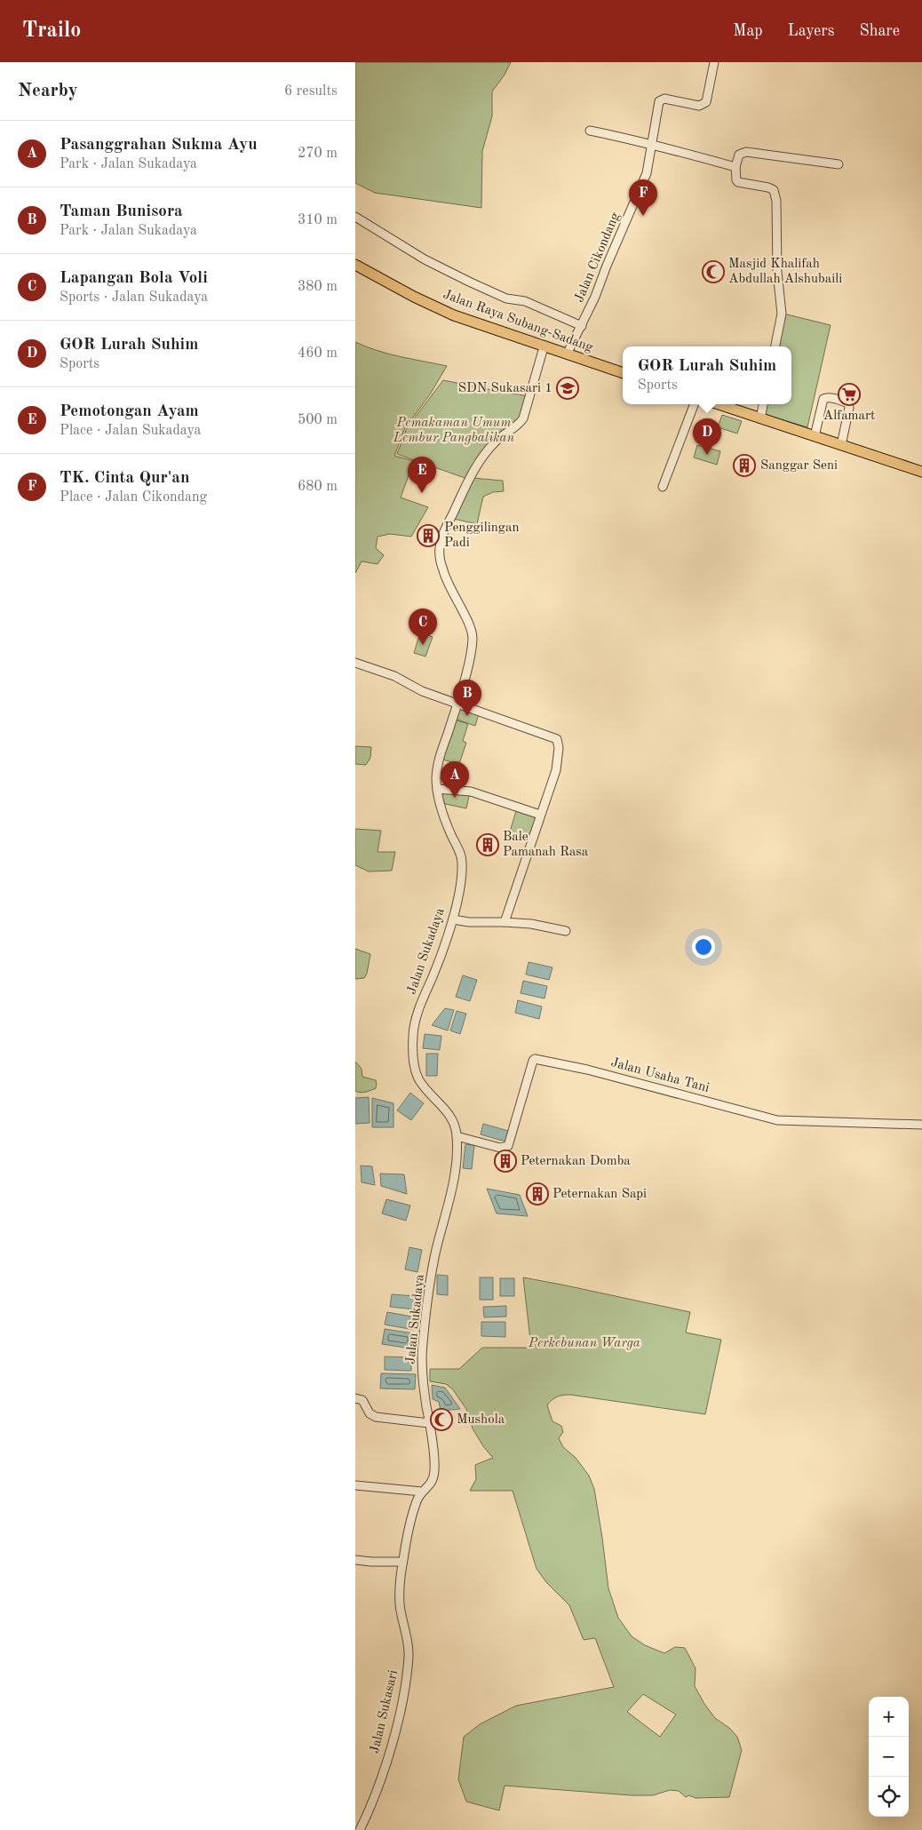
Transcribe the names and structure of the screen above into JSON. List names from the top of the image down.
{
  "streets": {
    "main road": ["Jalan Raya Subang-Sadang"],
    "street": [
      "Jalan Cikondang",
      "Jalan Sukadaya",
      "Jalan Usaha Tani",
      "Jalan Sukasari"
    ]
  },
  "crossings": [
    ["Jalan Cikondang", "Jalan Raya Subang-Sadang"],
    ["Jalan Raya Subang-Sadang", "Jalan Sukadaya"],
    ["Jalan Sukadaya", "Jalan Usaha Tani"],
    ["Jalan Sukadaya", "Jalan Sukasari"]
  ],
  "parks": ["Pemakaman Umum Lembur Pangbalikan", "Perkebunan Warga"],
  "places": {
    "mosque": ["Masjid Khalifah Abdullah Alshubaili", "Mushola"],
    "school or university": ["SDN Sukasari 1"],
    "supermarket": ["Alfamart"],
    "building": [
      "Sanggar Seni",
      "Penggilingan Padi",
      "Bale Pamanah Rasa",
      "Peternakan Domba",
      "Peternakan Sapi"
    ]
  },
  "page": {
    "header": "Trailo",
    "nav": ["Map", "Layers", "Share"],
    "heading": ["Nearby", "6 results"],
    "list": [
      {
        "mark": "A",
        "name": "Pasanggrahan Sukma Ayu",
        "note": "Park · Jalan Sukadaya",
        "value": "270 m"
      },
      {
        "mark": "B",
        "name": "Taman Bunisora",
        "note": "Park · Jalan Sukadaya",
        "value": "310 m"
      },
      {
        "mark": "C",
        "name": "Lapangan Bola Voli",
        "note": "Sports · Jalan Sukadaya",
        "value": "380 m"
      },
      {
        "mark": "D",
        "name": "GOR Lurah Suhim",
        "note": "Sports",
        "value": "460 m"
      },
      {
        "mark": "E",
        "name": "Pemotongan Ayam",
        "note": "Place · Jalan Sukadaya",
        "value": "500 m"
      },
      {
        "mark": "F",
        "name": "TK. Cinta Qur'an",
        "note": "Place · Jalan Cikondang",
        "value": "680 m"
      }
    ],
    "pins": [
      "F",
      "D",
      "E",
      "C",
      "B",
      "A"
    ],
    "popup": ["GOR Lurah Suhim", "Sports"],
    "map_buttons": ["+", "−"]
  }
}
